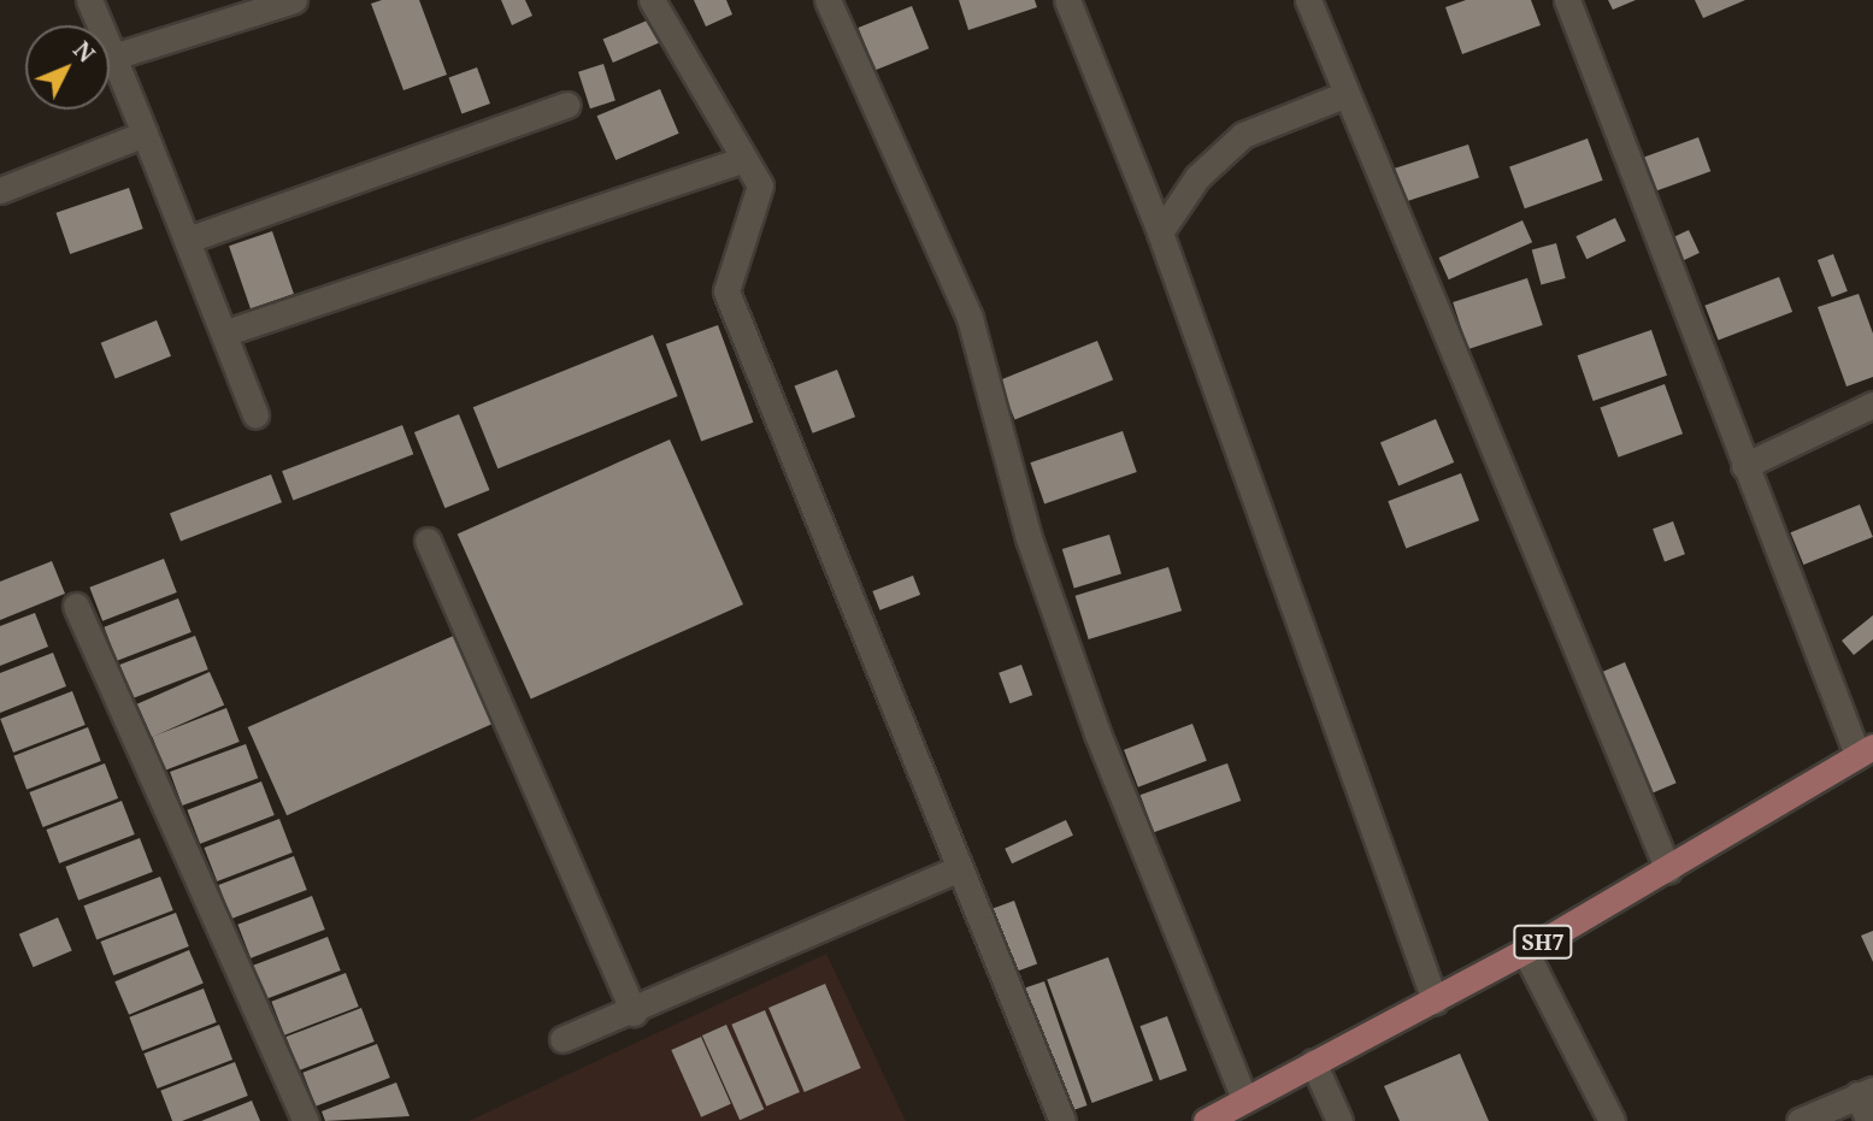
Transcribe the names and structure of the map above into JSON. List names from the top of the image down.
{
  "streets": {
    "main road": ["SH7"]
  },
  "north": "top right"
}
